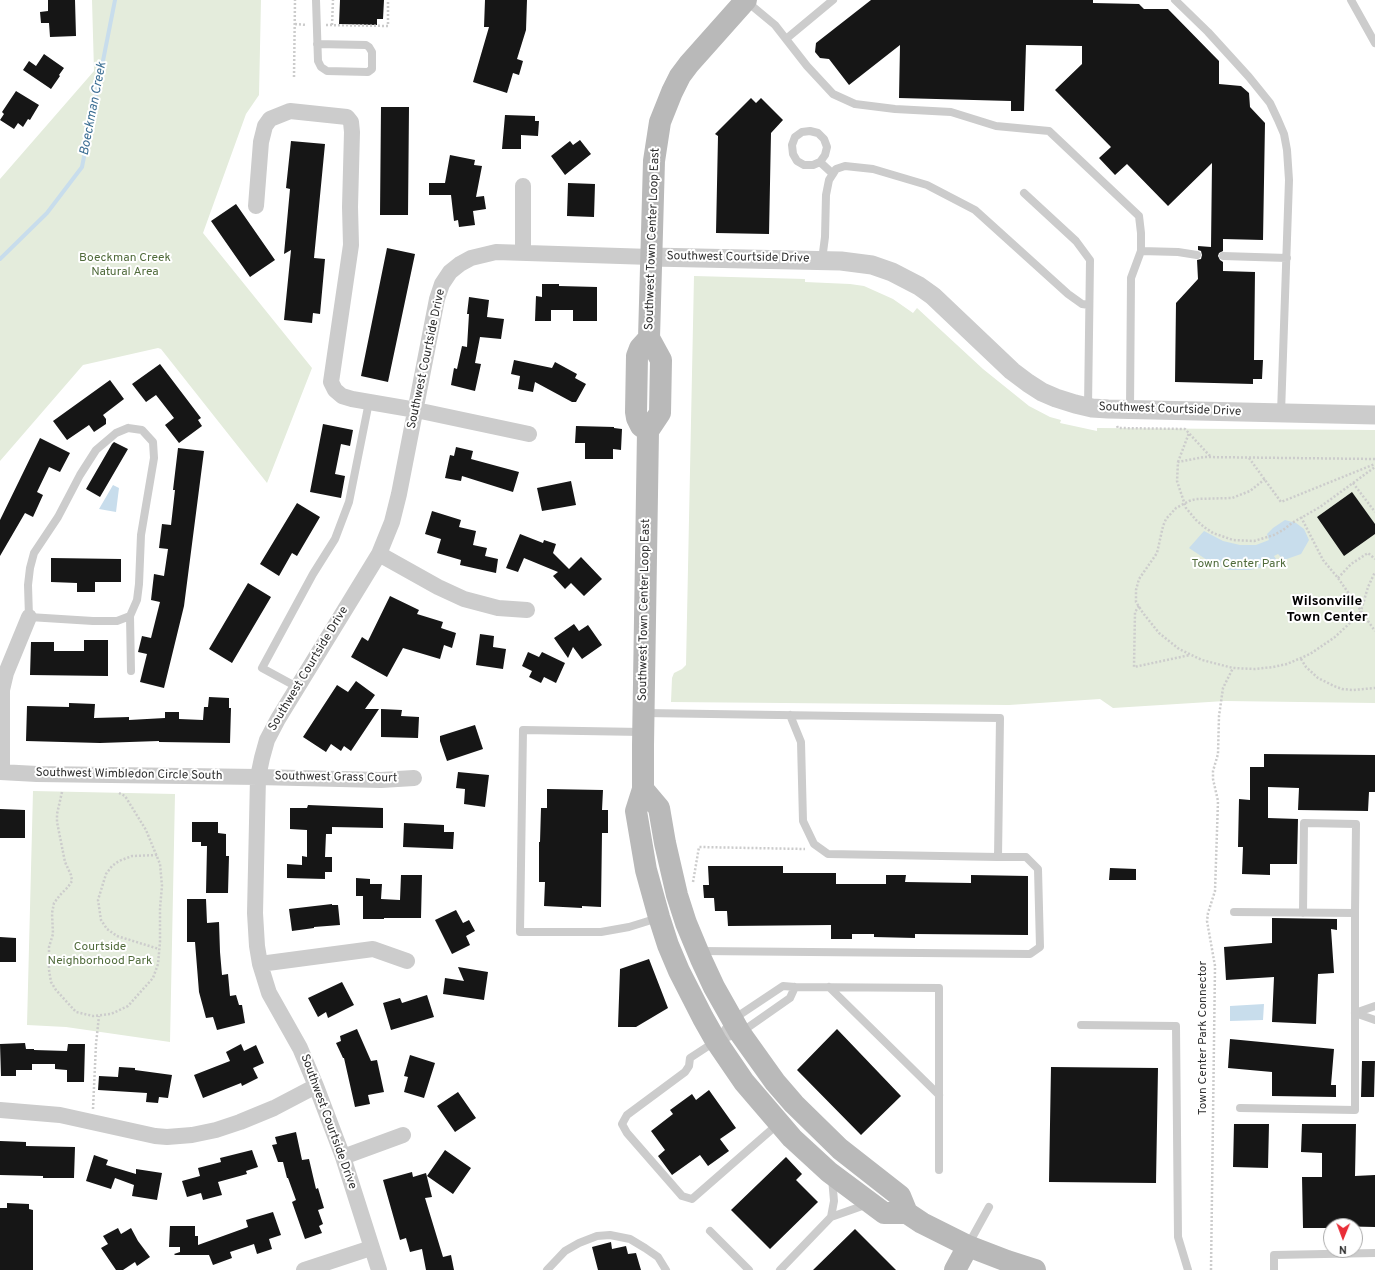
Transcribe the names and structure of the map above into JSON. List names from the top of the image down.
{
  "streets": {
    "main road": ["Southwest Town Center Loop East"],
    "street": ["Southwest Courtside Drive", "Southwest Wimbledon Circle South", "Southwest Grass Court"],
    "path": ["Town Center Park Connector"]
  },
  "crossings": [
    ["Southwest Town Center Loop East", "Southwest Courtside Drive"],
    ["Southwest Courtside Drive", "Southwest Wimbledon Circle South"],
    ["Southwest Courtside Drive", "Southwest Grass Court"],
    ["Southwest Wimbledon Circle South", "Southwest Grass Court"]
  ],
  "districts": ["Wilsonville Town Center"],
  "water": ["Boeckman Creek"],
  "parks": ["Boeckman Creek Natural Area", "Town Center Park", "Courtside Neighborhood Park"],
  "north": "bottom"
}
